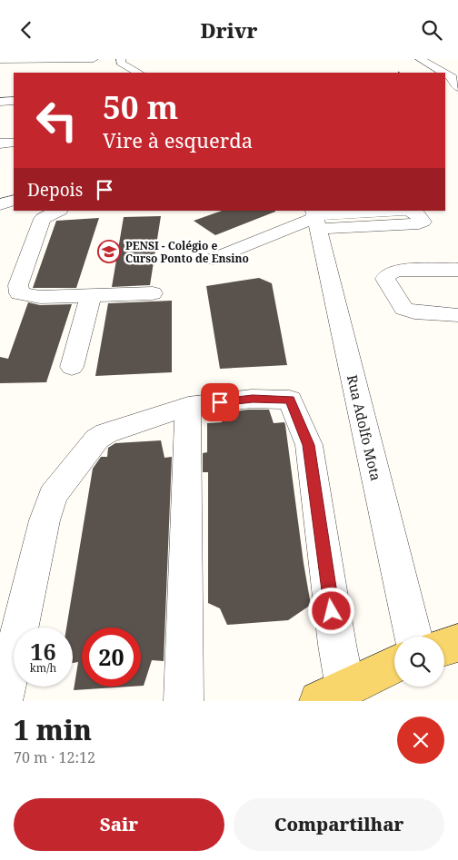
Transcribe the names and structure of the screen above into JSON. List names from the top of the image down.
{
  "streets": {
    "street": ["Rua Adolfo Mota"]
  },
  "places": {
    "school or university": ["PENSI - Colégio e Curso Ponto de Ensino"]
  },
  "page": {
    "header": "Drivr",
    "turn": ["50 m", "Vire à esquerda"],
    "then": "Depois",
    "speed": "16 km/h",
    "limit": "20",
    "heading": ["1 min", "70 m · 12:12"],
    "buttons": ["Sair", "Compartilhar"]
  }
}
